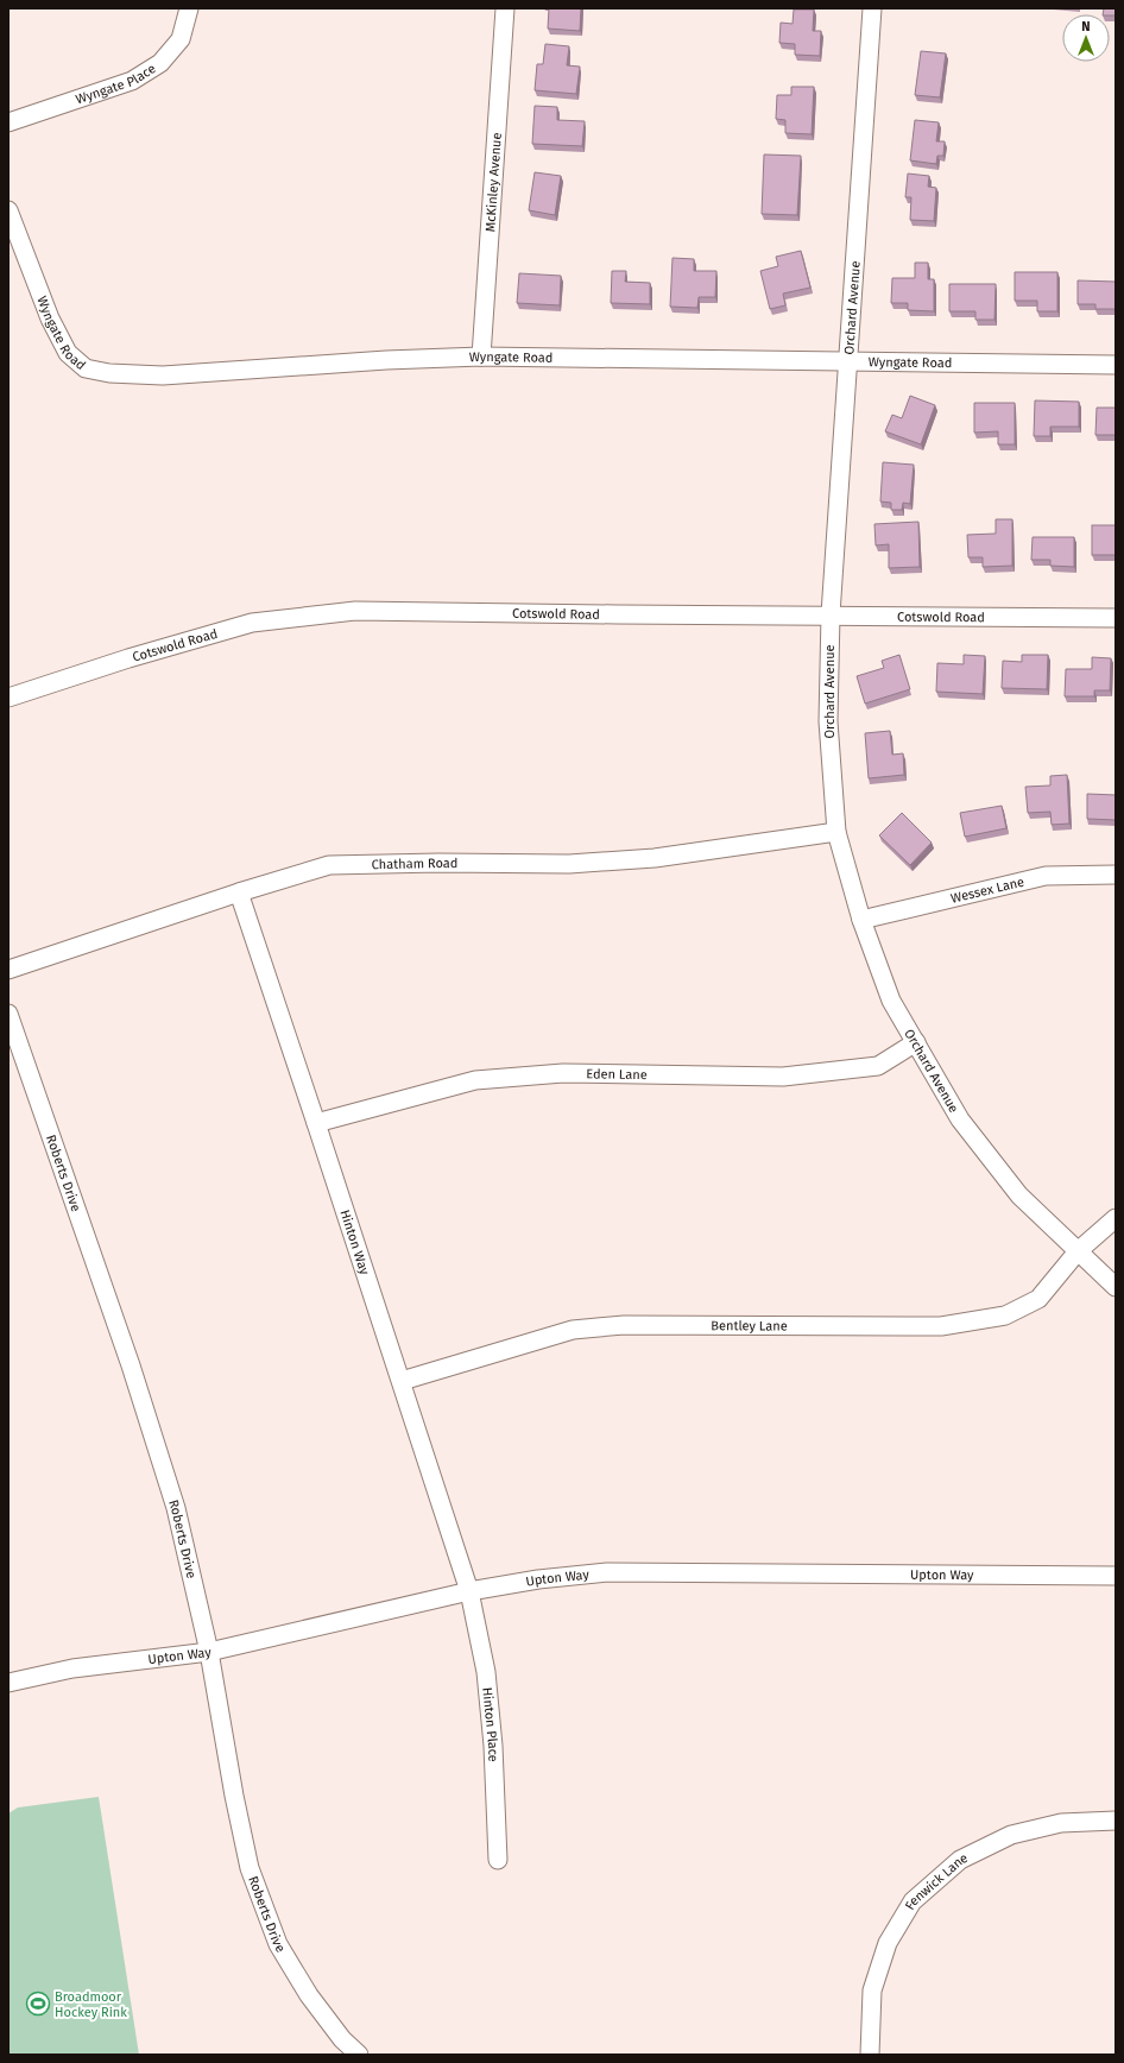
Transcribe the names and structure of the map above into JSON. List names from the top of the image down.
{
  "streets": {
    "street": [
      "Wyngate Place",
      "McKinley Avenue",
      "Orchard Avenue",
      "Wyngate Road",
      "Cotswold Road",
      "Chatham Road",
      "Wessex Lane",
      "Eden Lane",
      "Roberts Drive",
      "Hinton Way",
      "Bentley Lane",
      "Upton Way",
      "Hinton Place",
      "Fenwick Lane"
    ]
  },
  "crossings": [
    ["McKinley Avenue", "Wyngate Road"],
    ["Orchard Avenue", "Wyngate Road"],
    ["Orchard Avenue", "Cotswold Road"],
    ["Orchard Avenue", "Chatham Road"],
    ["Orchard Avenue", "Wessex Lane"],
    ["Orchard Avenue", "Eden Lane"],
    ["Orchard Avenue", "Bentley Lane"],
    ["Chatham Road", "Hinton Way"],
    ["Eden Lane", "Hinton Way"],
    ["Roberts Drive", "Upton Way"],
    ["Hinton Way", "Bentley Lane"],
    ["Hinton Way", "Upton Way"],
    ["Hinton Way", "Hinton Place"],
    ["Upton Way", "Hinton Place"]
  ],
  "places": {
    "sports": ["Broadmoor Hockey Rink"]
  },
  "north": "top"
}
